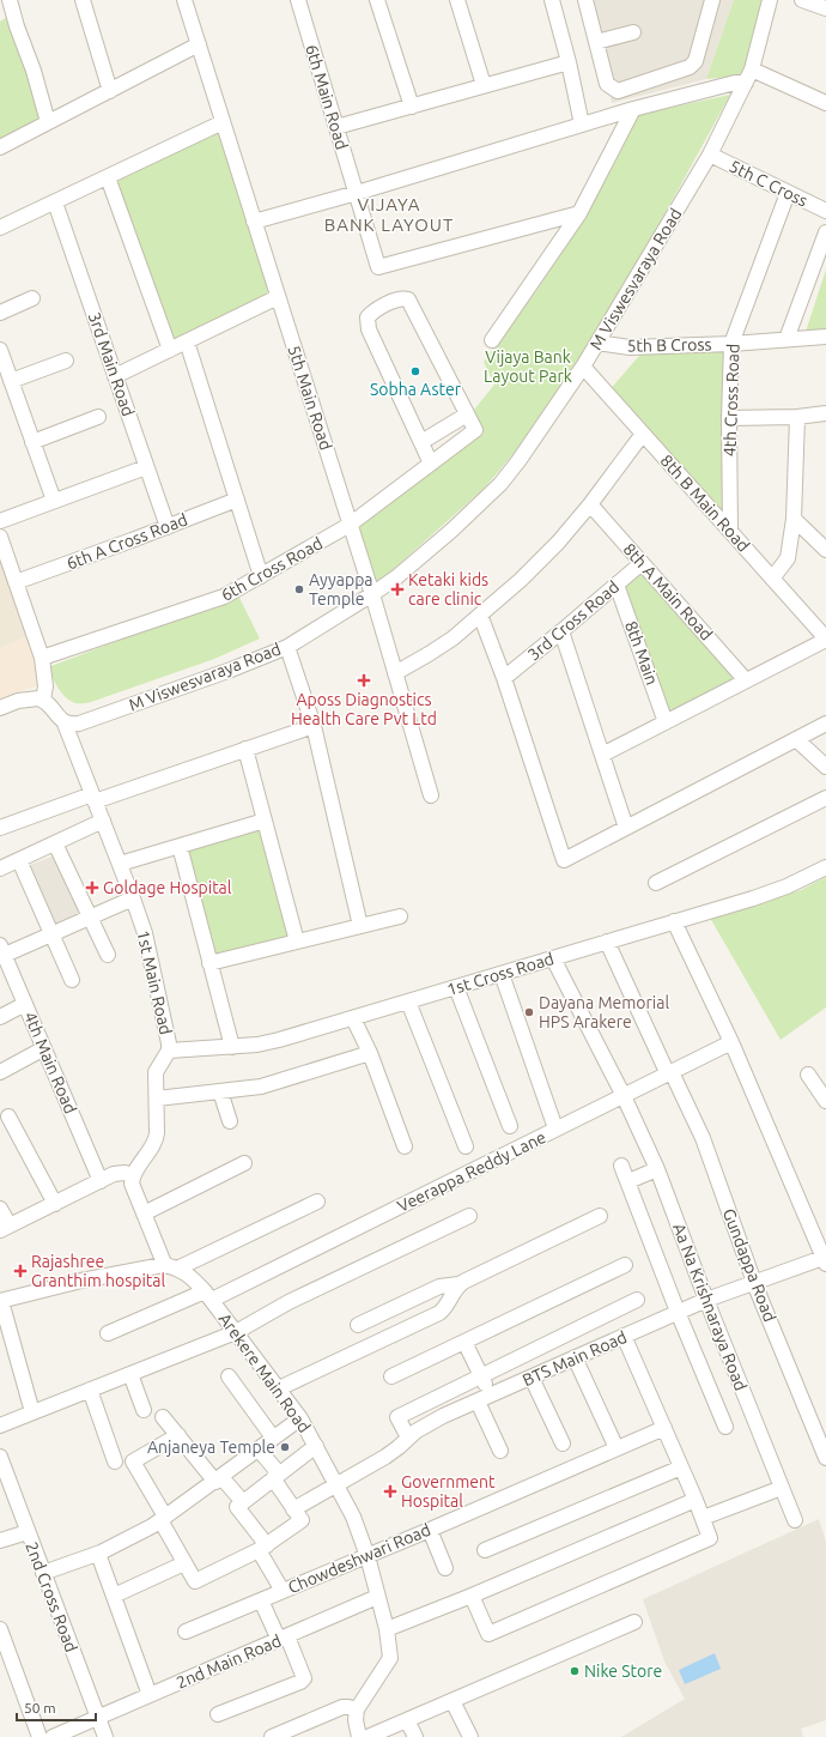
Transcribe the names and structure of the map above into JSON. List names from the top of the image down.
{
  "streets": {
    "street": [
      "6th Main Road",
      "5th C Cross",
      "M Viswesvaraya Road",
      "5th B Cross",
      "3rd Main Road",
      "5th Main Road",
      "4th Cross Road",
      "8th B Main Road",
      "6th A Cross Road",
      "6th Cross Road",
      "8th A Main Road",
      "3rd Cross Road",
      "8th Main",
      "1st Cross Road",
      "1st Main Road",
      "4th Main Road",
      "Veerappa Reddy Lane",
      "Gundappa Road",
      "Aa Na Krishnaraya Road",
      "BTS Main Road",
      "Arekere Main Road",
      "Chowdeshwari Road",
      "2nd Cross Road",
      "2nd Main Road"
    ]
  },
  "crossings": [
    ["5th C Cross", "M Viswesvaraya Road"],
    ["5th C Cross", "4th Cross Road"],
    ["M Viswesvaraya Road", "5th B Cross"],
    ["M Viswesvaraya Road", "5th Main Road"],
    ["M Viswesvaraya Road", "8th B Main Road"],
    ["M Viswesvaraya Road", "1st Main Road"],
    ["5th B Cross", "4th Cross Road"],
    ["3rd Main Road", "6th A Cross Road"],
    ["5th Main Road", "6th Cross Road"],
    ["4th Cross Road", "8th B Main Road"],
    ["8th A Main Road", "3rd Cross Road"],
    ["3rd Cross Road", "8th Main"],
    ["1st Cross Road", "1st Main Road"],
    ["1st Cross Road", "Gundappa Road"],
    ["1st Cross Road", "Aa Na Krishnaraya Road"],
    ["Veerappa Reddy Lane", "Gundappa Road"],
    ["Veerappa Reddy Lane", "Aa Na Krishnaraya Road"],
    ["Veerappa Reddy Lane", "Arekere Main Road"],
    ["Gundappa Road", "BTS Main Road"],
    ["Aa Na Krishnaraya Road", "BTS Main Road"],
    ["BTS Main Road", "Arekere Main Road"],
    ["Arekere Main Road", "Chowdeshwari Road"],
    ["Arekere Main Road", "2nd Main Road"],
    ["2nd Cross Road", "2nd Main Road"]
  ],
  "districts": ["VIJAYA BANK LAYOUT"],
  "parks": ["Vijaya Bank Layout Park"],
  "places": {
    "other": [
      "Sobha Aster",
      "Ayyappa Temple",
      "Dayana Memorial HPS Arakere",
      "Anjaneya Temple",
      "Nike Store"
    ],
    "health": [
      "Ketaki kids care clinic",
      "Aposs Diagnostics Health Care Pvt Ltd",
      "Goldage Hospital",
      "Rajashree Granthim hospital",
      "Government Hospital"
    ]
  },
  "scale_bar": "50 m"
}
